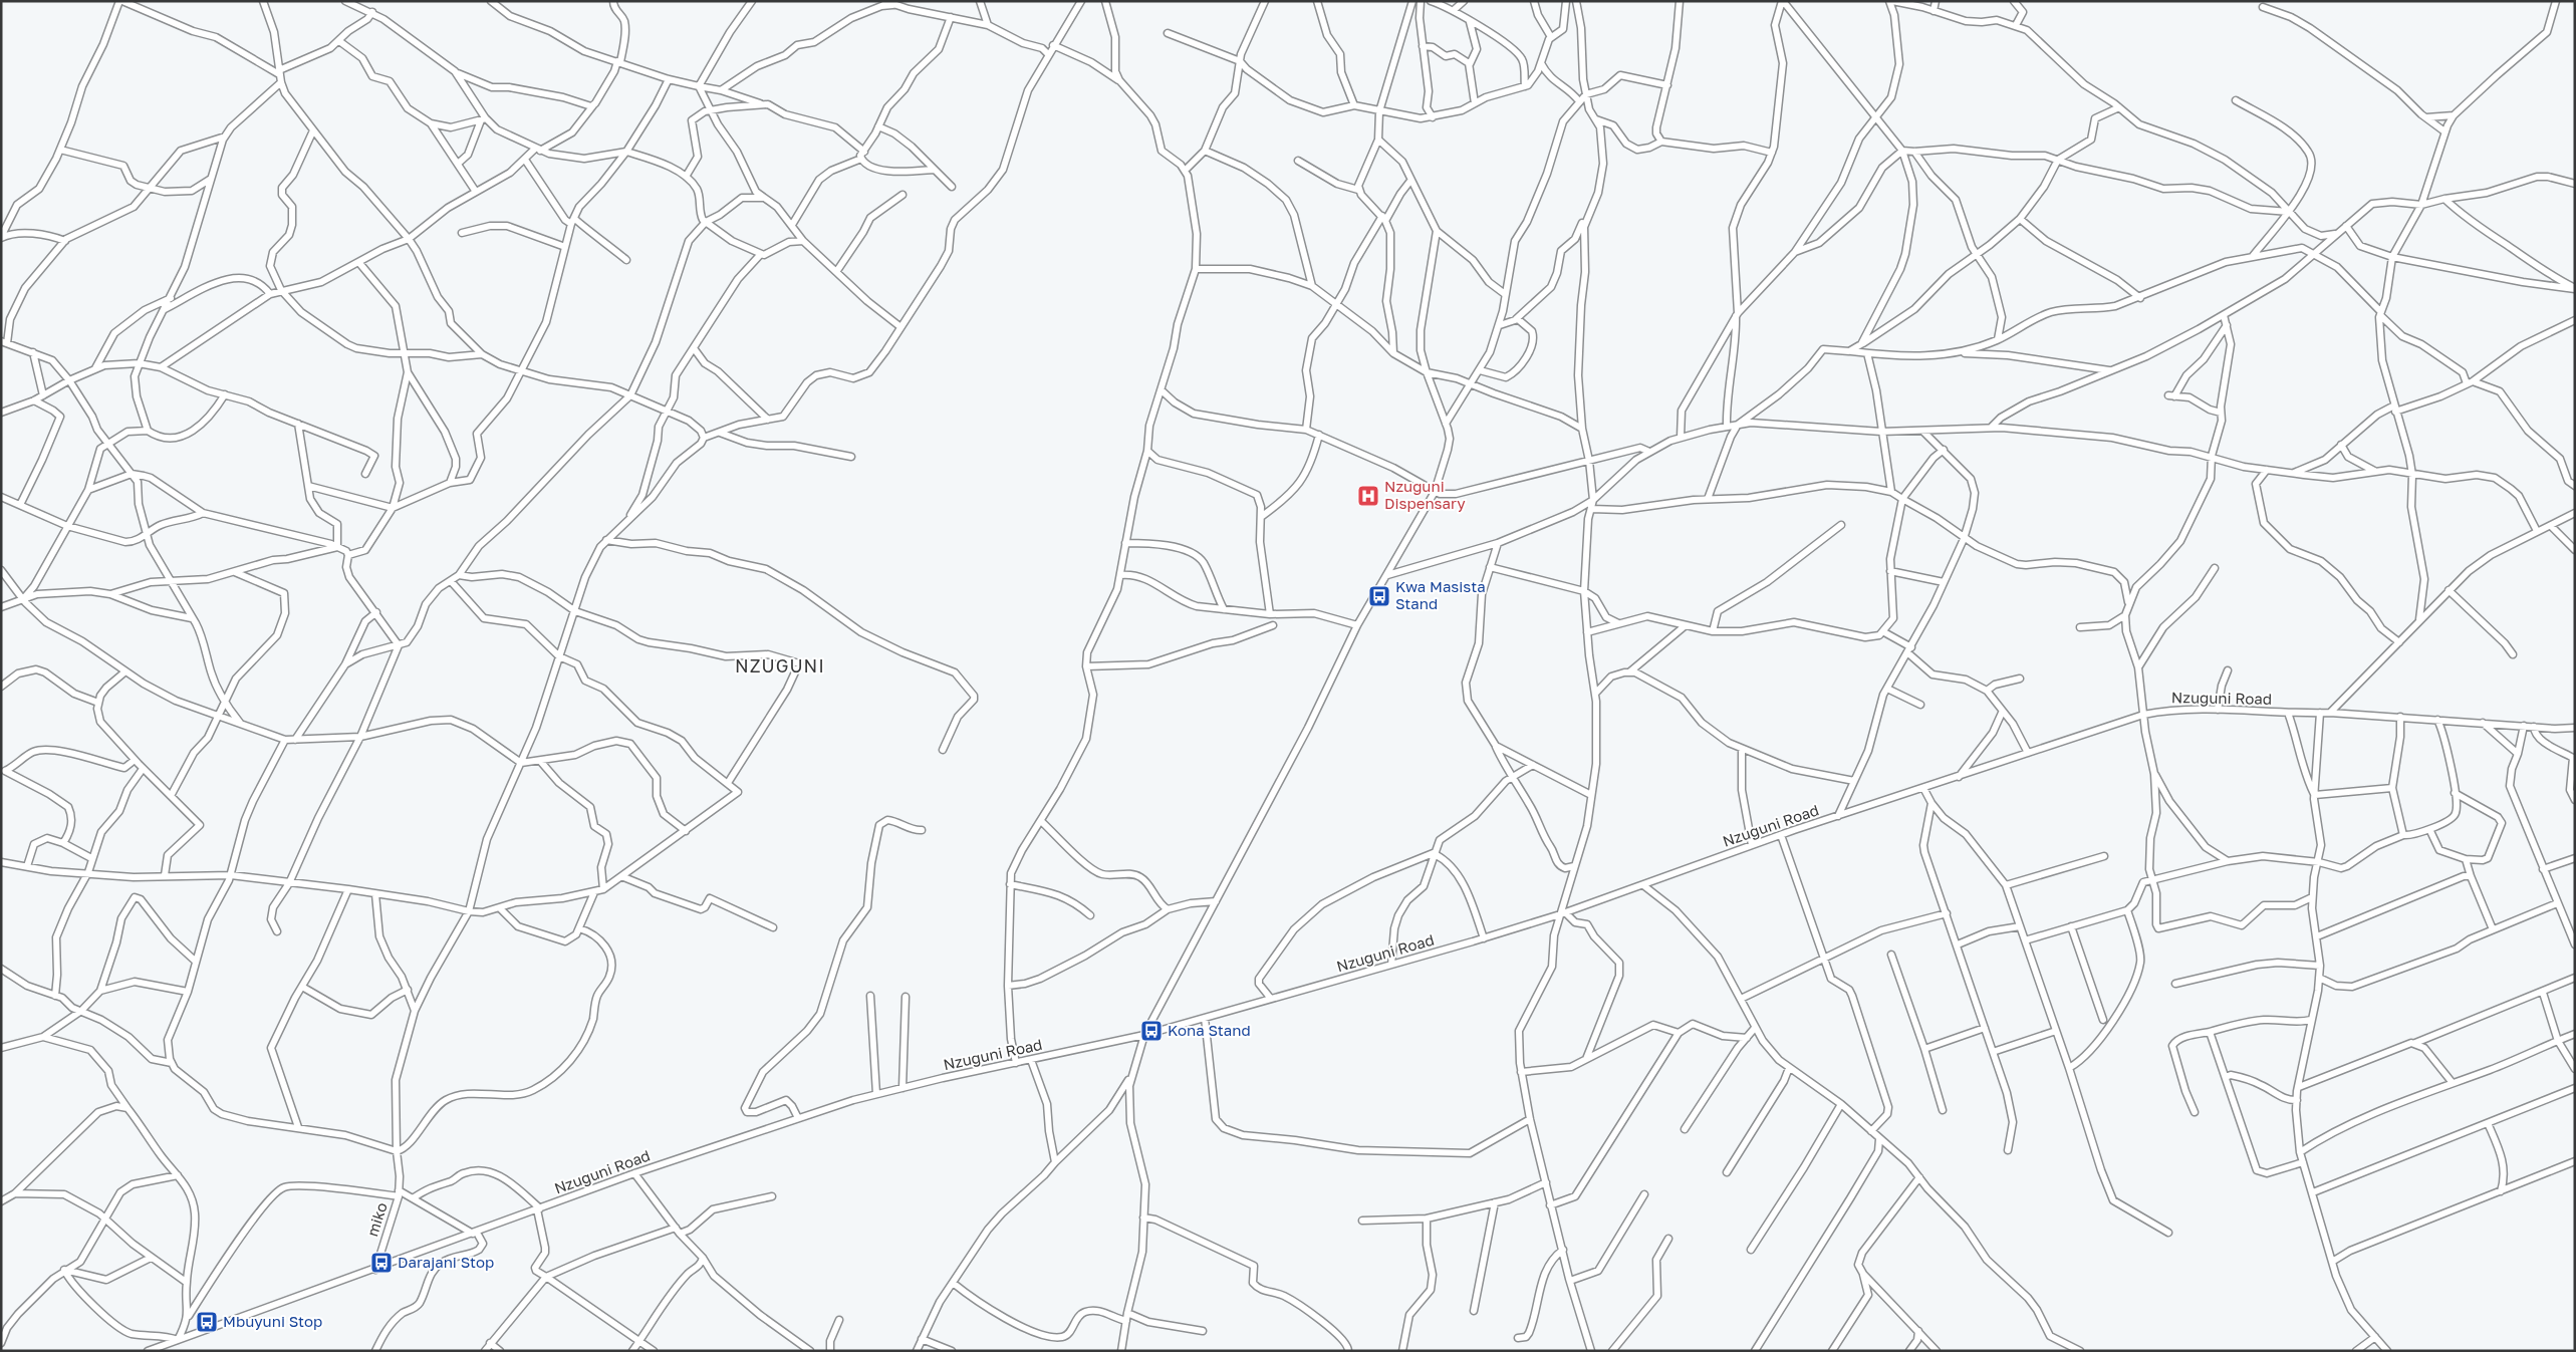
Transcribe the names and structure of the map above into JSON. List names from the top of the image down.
{
  "streets": {
    "street": ["Nzuguni Road", "miko"]
  },
  "crossings": [
    ["Nzuguni Road", "miko"]
  ],
  "districts": ["NZUGUNI"],
  "places": {
    "hospital": ["Nzuguni Dispensary"],
    "bus stop": [
      "Kwa Masista Stand",
      "Kona Stand",
      "Darajani Stop",
      "Mbuyuni Stop"
    ]
  }
}
